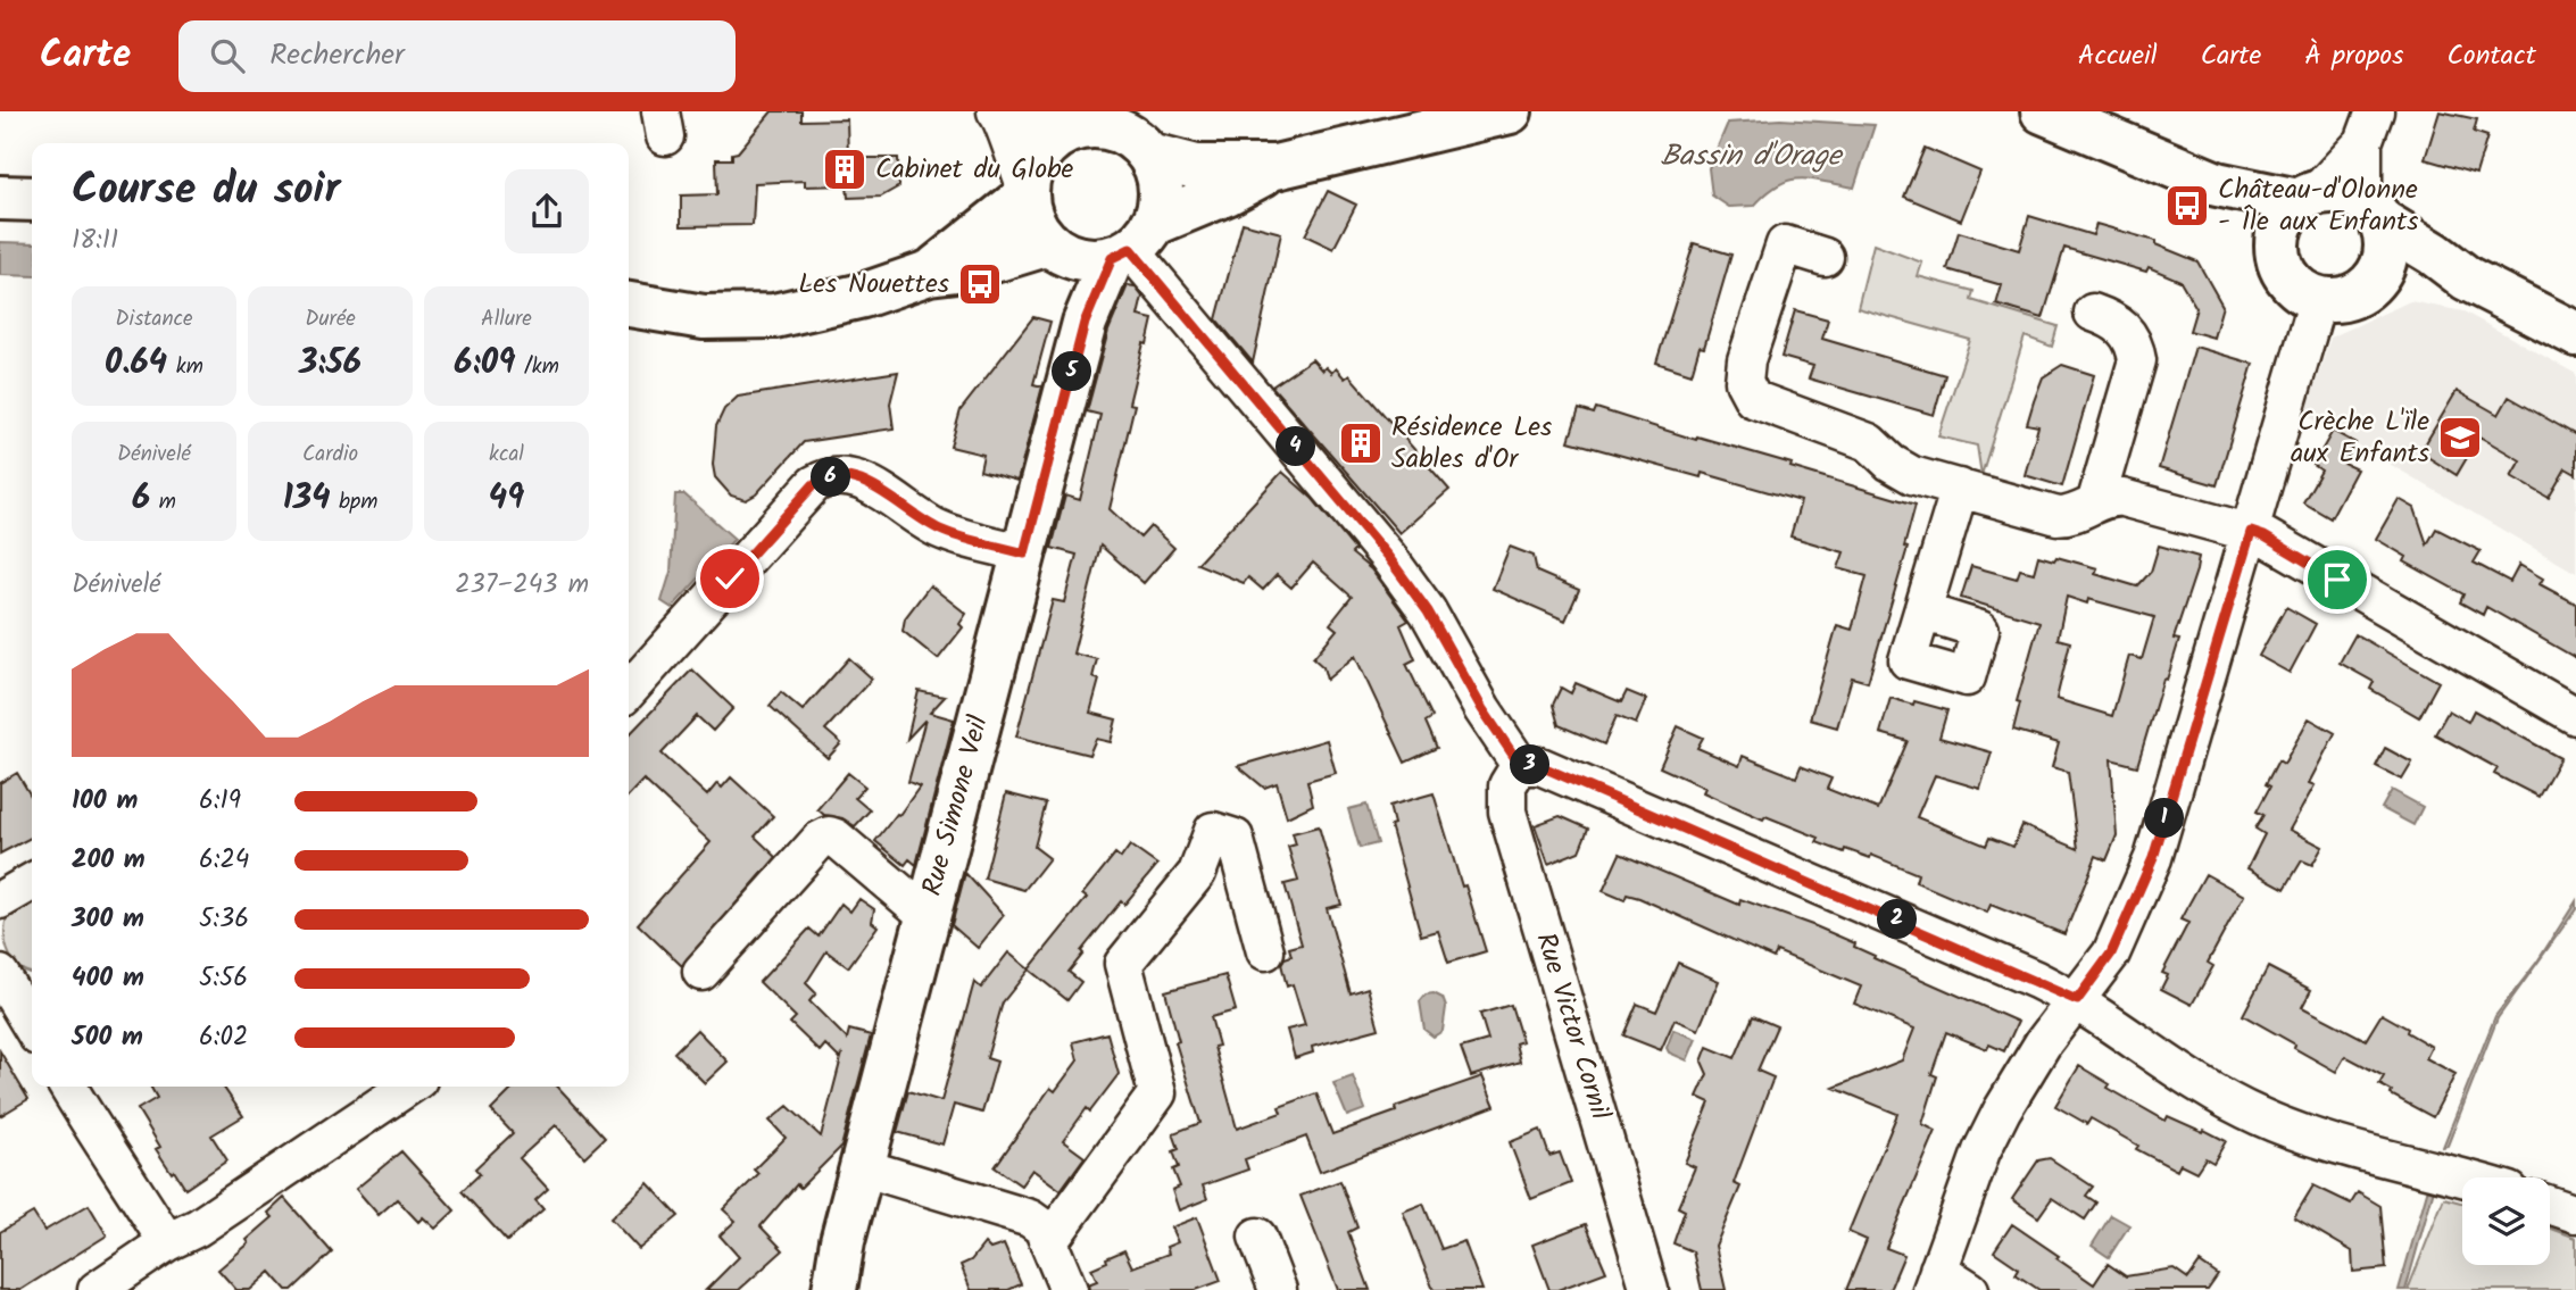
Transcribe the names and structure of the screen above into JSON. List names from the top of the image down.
{
  "streets": {
    "main road": ["Rue Simone Veil"],
    "street": ["Rue Victor Cornil"]
  },
  "water": ["Bassin d'Orage"],
  "places": {
    "building": ["Cabinet du Globe", "Résidence Les Sables d'Or"],
    "bus stop": ["Château-d'Olonne - Île aux Enfants", "Les Nouettes"],
    "school or university": ["Crèche L'ïle aux Enfants"]
  },
  "page": {
    "header": "Carte",
    "search": "Rechercher",
    "nav": [
      "Accueil",
      "Carte",
      "À propos",
      "Contact"
    ],
    "heading": ["Course du soir", "18:11"],
    "stats": [
      ["Distance", "0.64 km"],
      ["Durée", "3:56"],
      ["Allure", "6:09 /km"],
      ["Dénivelé", "6 m"],
      ["Cardio", "134 bpm"],
      ["kcal", "49"]
    ],
    "pins": [
      "5",
      "4",
      "6",
      "3",
      "1",
      "2"
    ],
    "chart": ["Dénivelé", "237–243 m"],
    "list": [
      {
        "name": "100 m",
        "note": "6:19"
      },
      {
        "name": "200 m",
        "note": "6:24"
      },
      {
        "name": "300 m",
        "note": "5:36"
      },
      {
        "name": "400 m",
        "note": "5:56"
      },
      {
        "name": "500 m",
        "note": "6:02"
      }
    ]
  }
}
